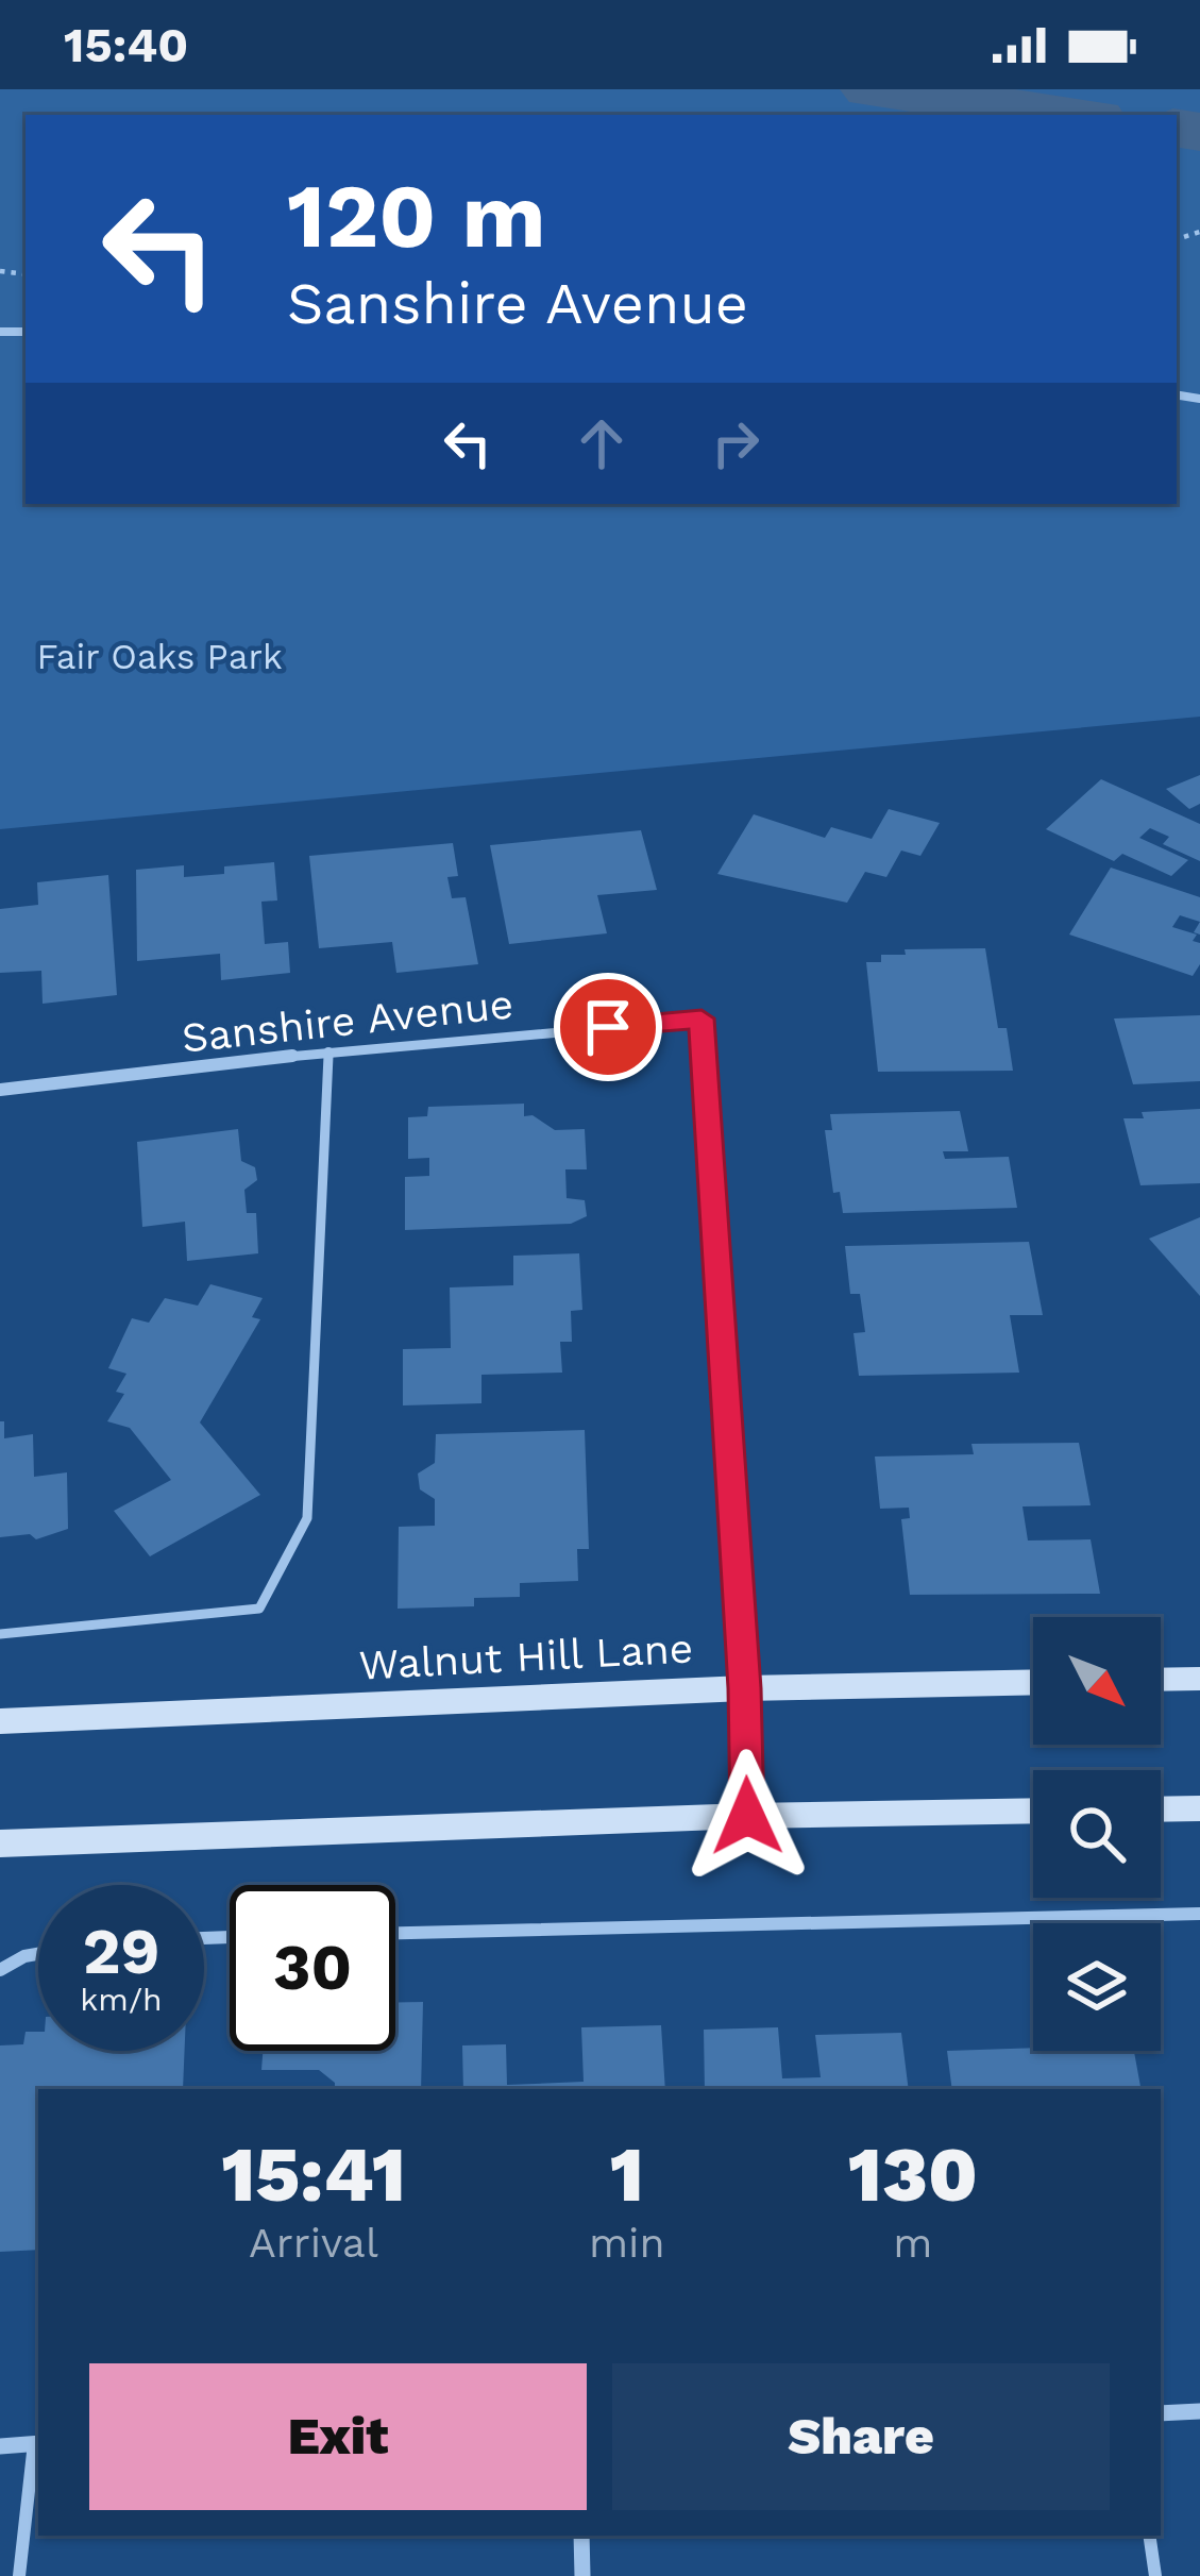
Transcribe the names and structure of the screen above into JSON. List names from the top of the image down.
{
  "streets": {
    "main road": ["Walnut Hill Lane"],
    "street": ["Sanshire Avenue"]
  },
  "crossings": [
    ["Sanshire Avenue", "Walnut Hill Lane"]
  ],
  "parks": ["Fair Oaks Park"],
  "north": "bottom right",
  "page": {
    "status": "15:40",
    "turn": ["120 m", "Sanshire Avenue"],
    "speed": "29 km/h",
    "limit": "30",
    "eta": [
      "15:41",
      "Arrival",
      "1",
      "min",
      "130",
      "m"
    ],
    "buttons": ["Exit", "Share"]
  }
}
